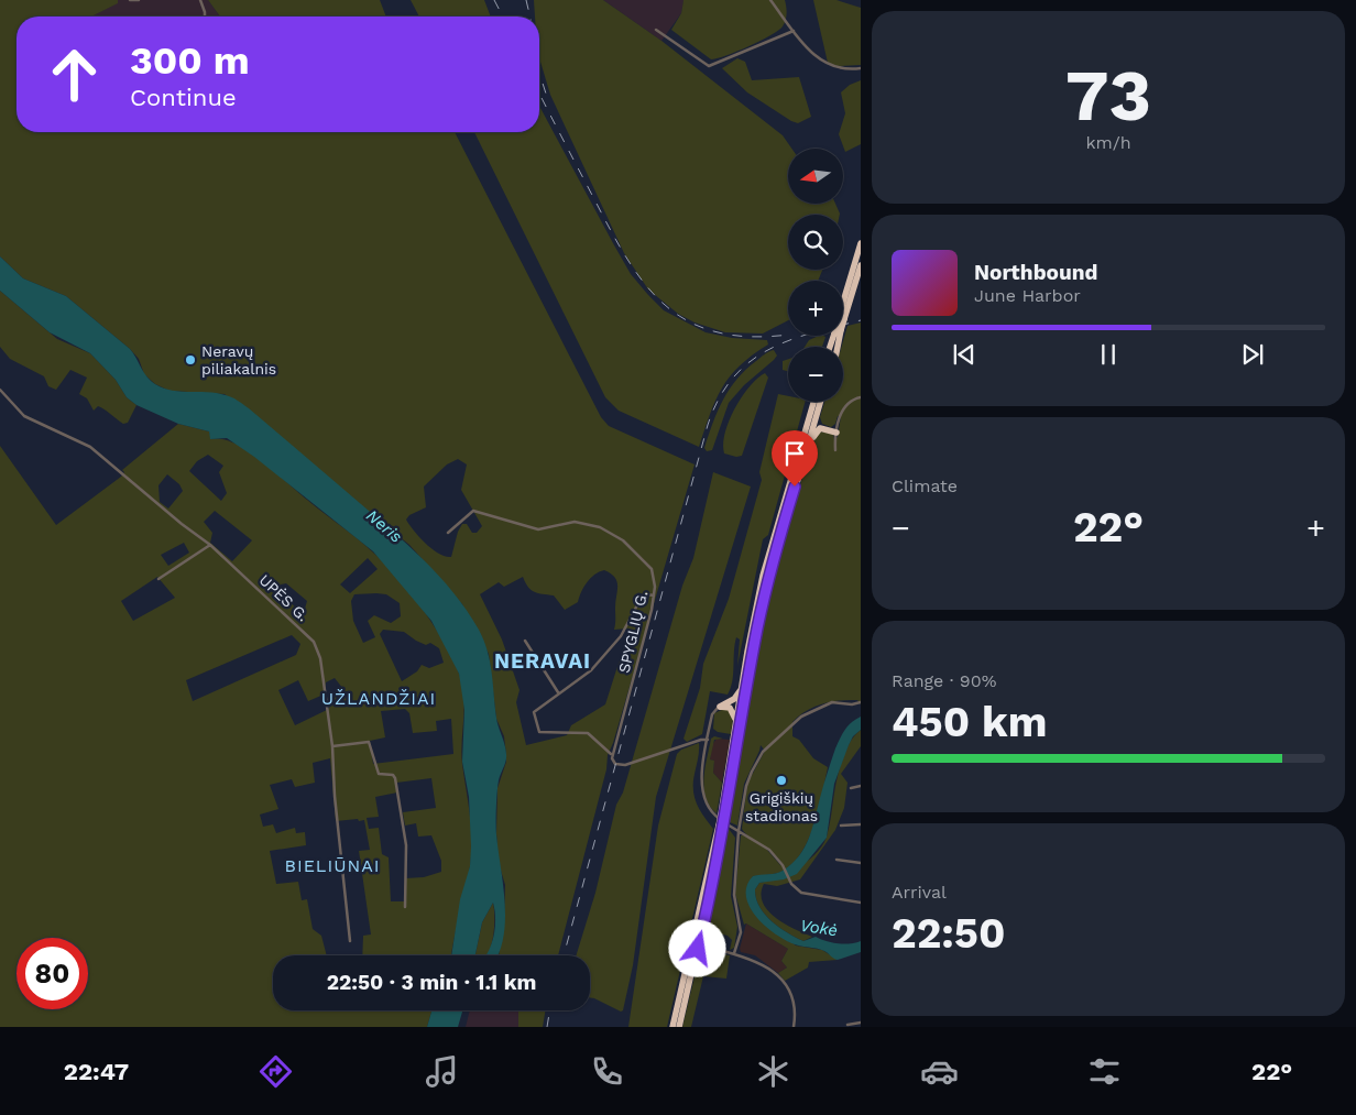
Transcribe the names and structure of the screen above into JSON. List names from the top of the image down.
{
  "streets": {
    "street": ["UPĖS G.", "SPYGLIŲ G."]
  },
  "districts": ["NERAVAI", "UŽLANDŽIAI", "BIELIŪNAI"],
  "water": ["Neris", "Vokė"],
  "places": ["Neravų piliakalnis", "Grigiškių stadionas"],
  "north": "left",
  "page": {
    "tile": [
      ["73", "km/h"],
      "Climate",
      ["Range · 90%", "450 km"],
      ["Arrival", "22:50"]
    ],
    "turn": ["300 m", "Continue"],
    "map_buttons": ["+", "−"],
    "song": ["Northbound", "June Harbor"],
    "heat": ["−", "22°", "+"],
    "limit": "80",
    "trip": "22:50 · 3 min · 1.1 km",
    "tabs": ["22:47", "22°"]
  }
}
